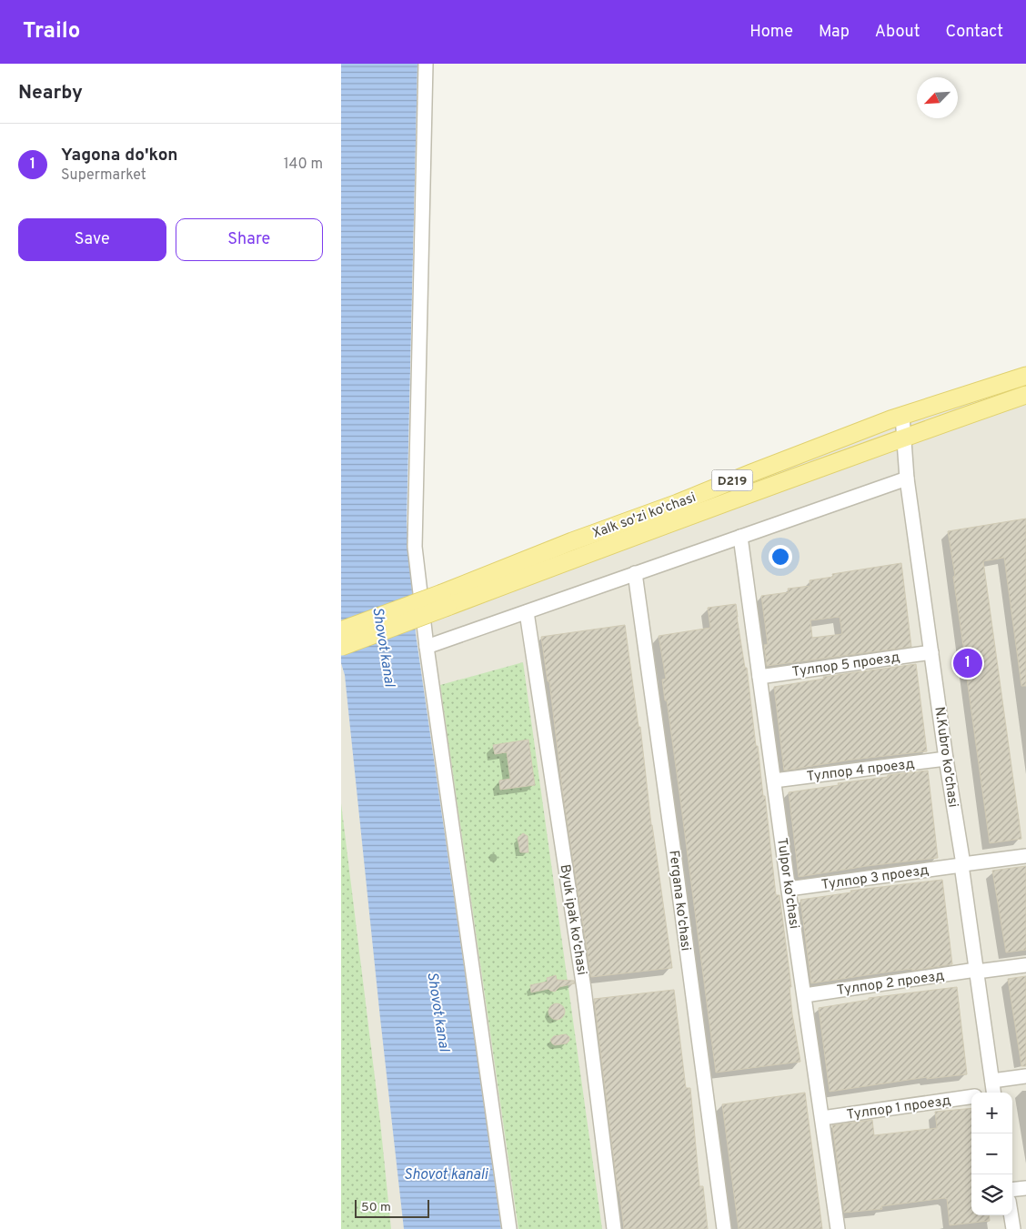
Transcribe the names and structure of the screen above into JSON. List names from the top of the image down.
{
  "streets": {
    "main road": ["D219", "Xalk so'zi ko'chasi"],
    "street": [
      "Тулпор 5 проезд",
      "N.Kubro ko'chasi",
      "Тулпор 4 проезд",
      "Тулпор 3 проезд",
      "Tulpor ko'chasi",
      "Fergana ko'chasi",
      "Byuk ipak ko'chasi",
      "Тулпор 2 проезд",
      "Тулпор 1 проезд"
    ]
  },
  "crossings": [
    ["D219", "Xalk so'zi ko'chasi"],
    ["Xalk so'zi ko'chasi", "N.Kubro ko'chasi"],
    ["Тулпор 5 проезд", "N.Kubro ko'chasi"],
    ["Тулпор 5 проезд", "Tulpor ko'chasi"],
    ["N.Kubro ko'chasi", "Тулпор 4 проезд"],
    ["N.Kubro ko'chasi", "Тулпор 3 проезд"],
    ["N.Kubro ko'chasi", "Тулпор 2 проезд"],
    ["N.Kubro ko'chasi", "Тулпор 1 проезд"],
    ["Тулпор 4 проезд", "Tulpor ko'chasi"],
    ["Тулпор 3 проезд", "Tulpor ko'chasi"],
    ["Tulpor ko'chasi", "Тулпор 2 проезд"],
    ["Tulpor ko'chasi", "Тулпор 1 проезд"]
  ],
  "water": ["Shovot kanal", "Shovot kanali"],
  "scale_bar": "50 m",
  "north": "bottom left",
  "page": {
    "header": "Trailo",
    "nav": [
      "Home",
      "Map",
      "About",
      "Contact"
    ],
    "heading": "Nearby",
    "list": [
      {
        "mark": "1",
        "name": "Yagona do'kon",
        "note": "Supermarket",
        "value": "140 m"
      }
    ],
    "buttons": ["Save", "Share"],
    "pins": "1",
    "map_buttons": ["+", "−"],
    "scale": "50 m"
  }
}
